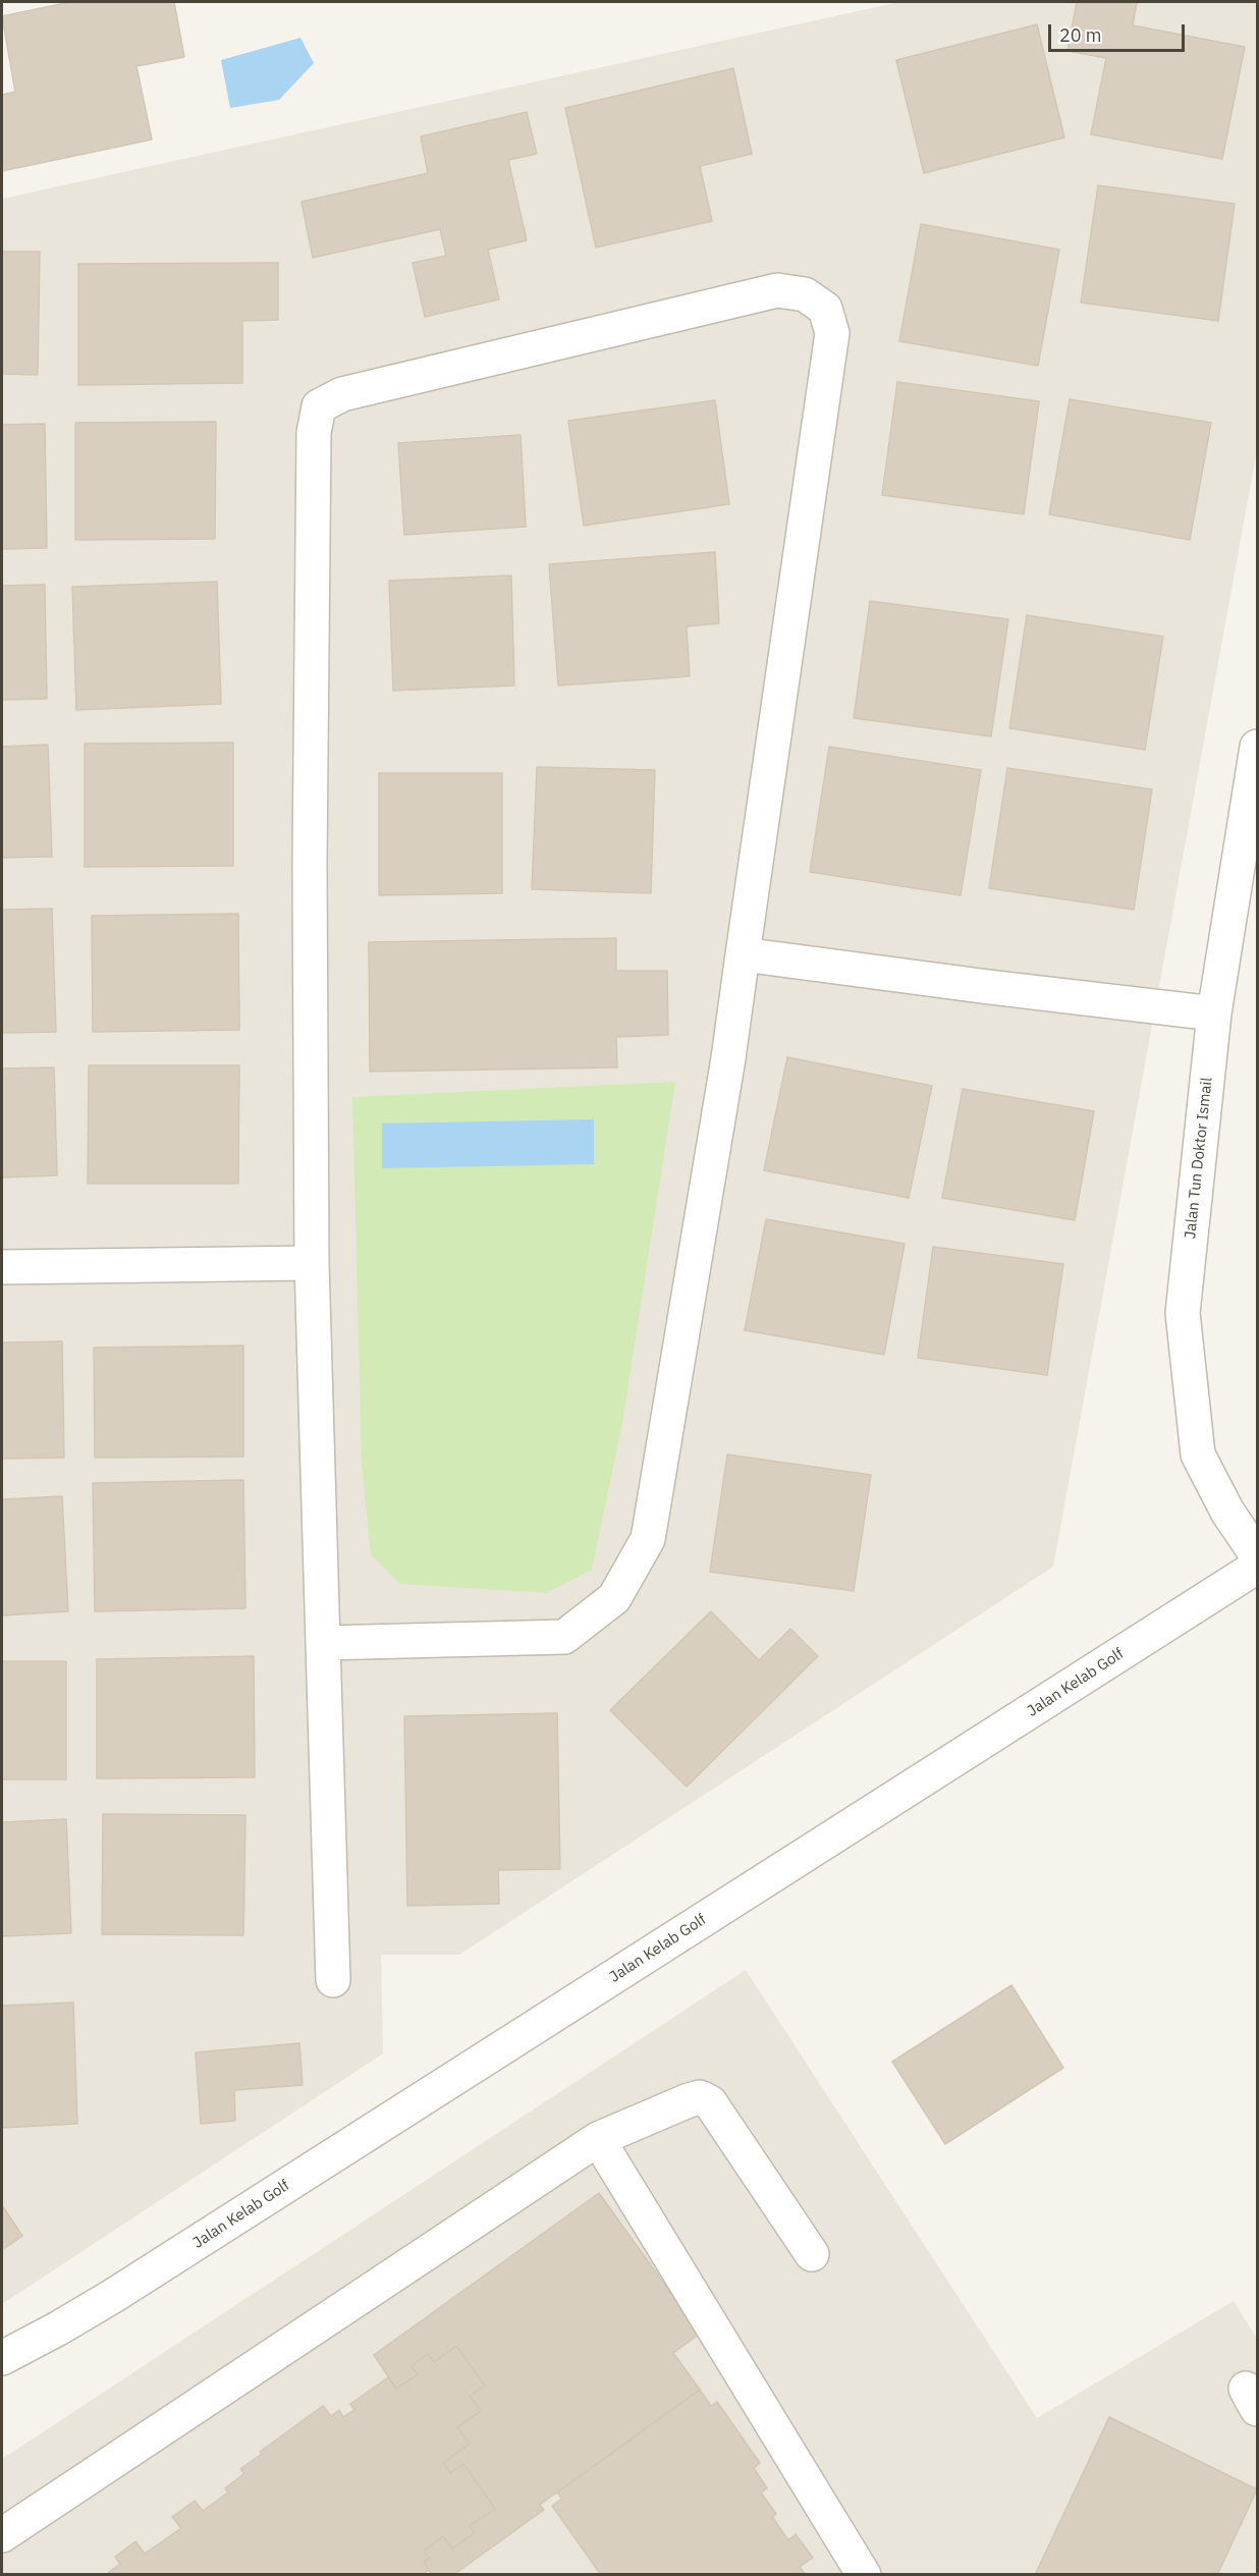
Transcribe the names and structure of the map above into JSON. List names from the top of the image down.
{
  "streets": {
    "street": ["Jalan Tun Doktor Ismail", "Jalan Kelab Golf"]
  },
  "scale_bar": "20 m"
}
